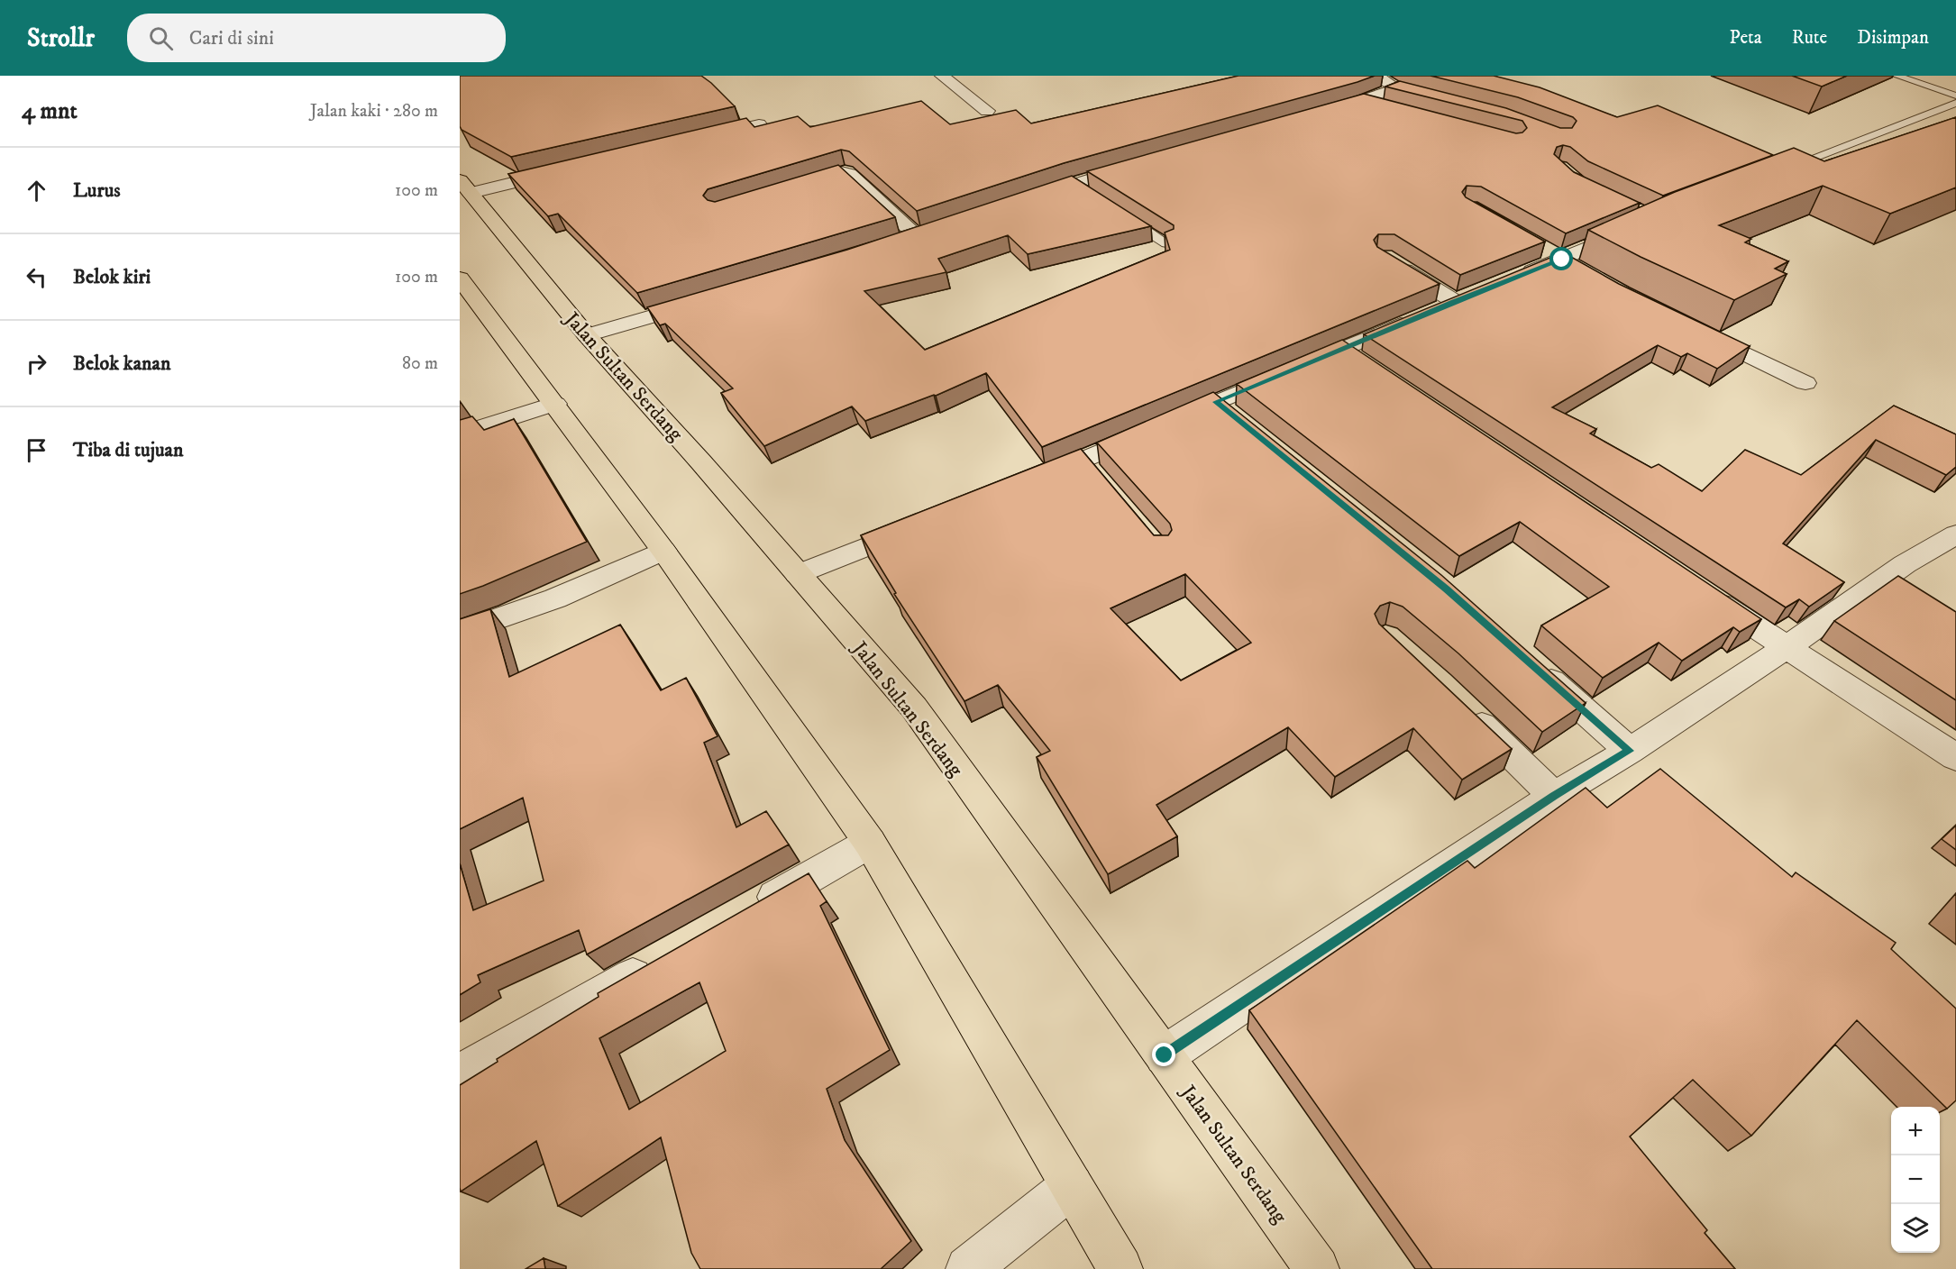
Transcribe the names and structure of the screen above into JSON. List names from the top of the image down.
{
  "streets": {
    "highway": ["Jalan Sultan Serdang"]
  },
  "page": {
    "header": "Strollr",
    "search": "Cari di sini",
    "nav": ["Peta", "Rute", "Disimpan"],
    "heading": ["4 mnt", "Jalan kaki · 280 m"],
    "list": [
      ["Lurus", "100 m"],
      ["Belok kiri", "100 m"],
      ["Belok kanan", "80 m"],
      "Tiba di tujuan"
    ],
    "map_buttons": ["+", "−"]
  }
}
